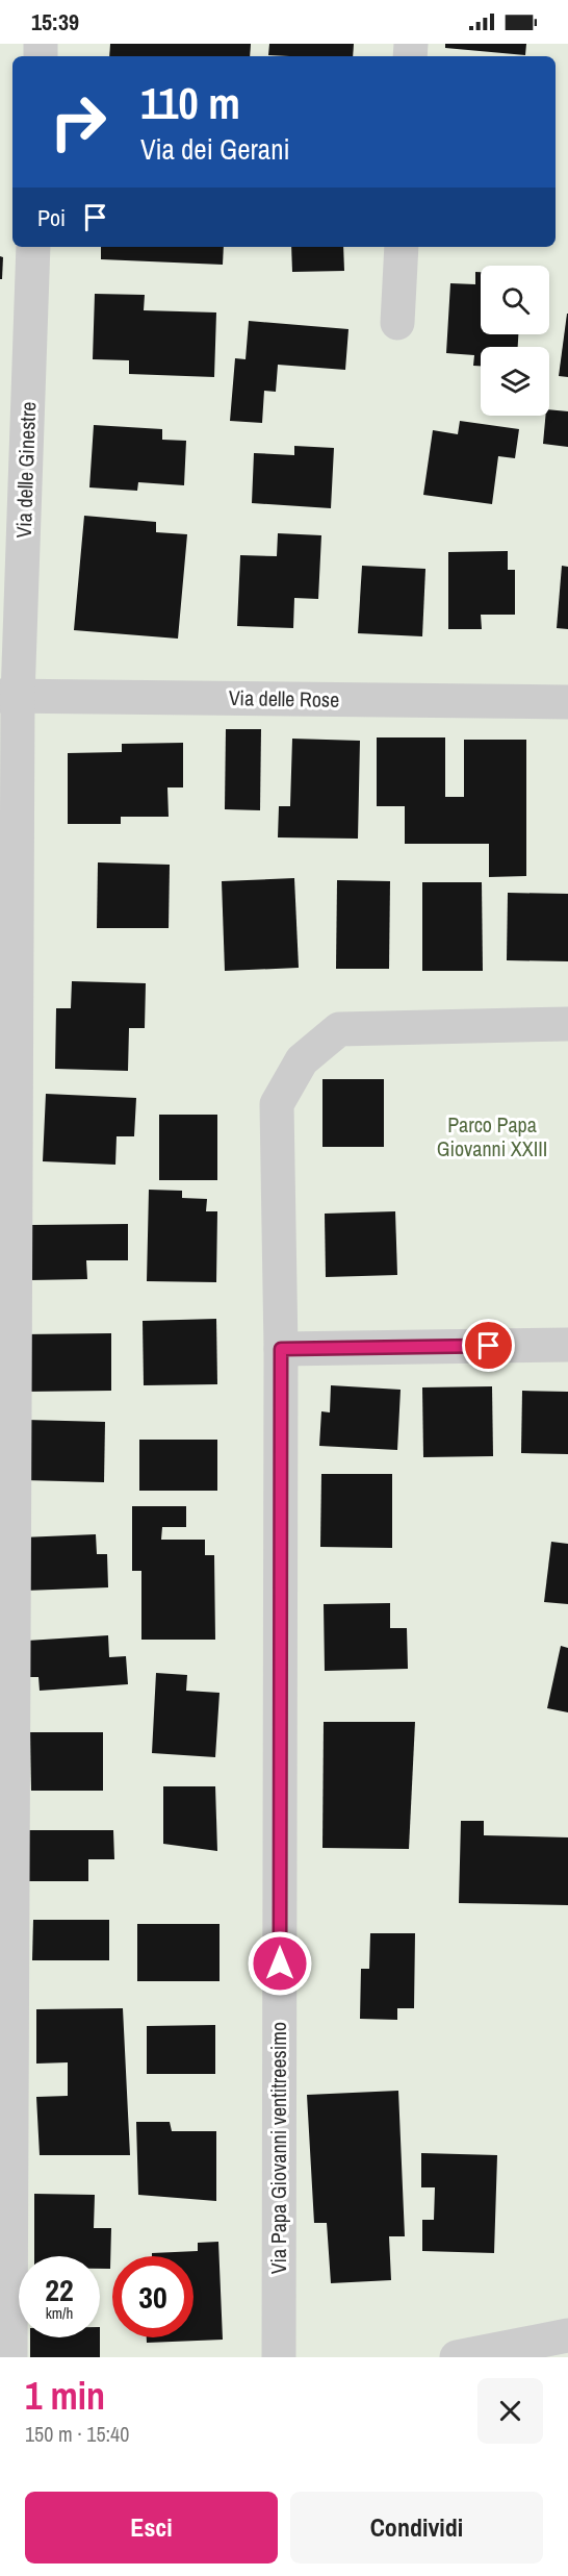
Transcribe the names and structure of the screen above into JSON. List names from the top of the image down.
{
  "streets": {
    "street": ["Via delle Ginestre", "Via delle Rose", "Via Papa Giovanni ventitreesimo"]
  },
  "crossings": [
    ["Via delle Ginestre", "Via delle Rose"]
  ],
  "parks": ["Parco Papa Giovanni XXIII"],
  "page": {
    "status": "15:39",
    "turn": ["110 m", "Via dei Gerani"],
    "then": "Poi",
    "speed": "22 km/h",
    "limit": "30",
    "heading": ["1 min", "150 m · 15:40"],
    "buttons": ["Esci", "Condividi"]
  }
}
